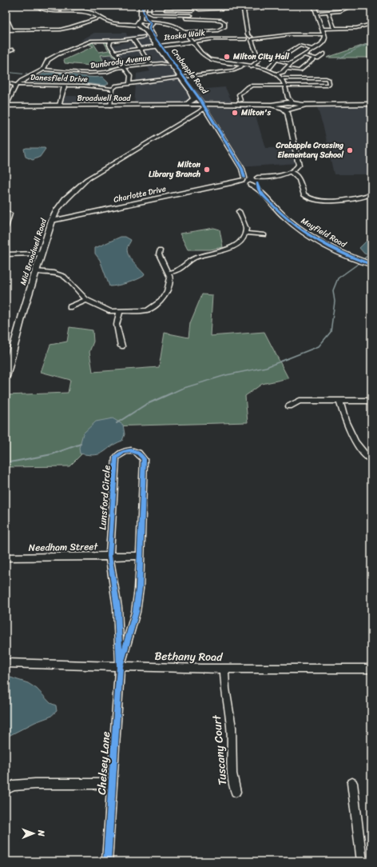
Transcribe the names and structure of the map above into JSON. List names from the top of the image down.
{
  "streets": {
    "main road": ["Crabapple Road"],
    "street": [
      "Itaska Walk",
      "Dunbrody Avenue",
      "Danesfield Drive",
      "Broadwell Road",
      "Charlotte Drive",
      "Mayfield Road",
      "Mid Broadwell Road",
      "Lunsford Circle",
      "Needham Street",
      "Bethany Road",
      "Tuscany Court",
      "Chelsey Lane"
    ]
  },
  "crossings": [
    ["Itaska Walk", "Crabapple Road"],
    ["Dunbrody Avenue", "Crabapple Road"],
    ["Crabapple Road", "Broadwell Road"],
    ["Crabapple Road", "Mid Broadwell Road"],
    ["Broadwell Road", "Mid Broadwell Road"],
    ["Charlotte Drive", "Mayfield Road"],
    ["Charlotte Drive", "Mid Broadwell Road"],
    ["Lunsford Circle", "Needham Street"],
    ["Lunsford Circle", "Bethany Road"],
    ["Lunsford Circle", "Chelsey Lane"],
    ["Bethany Road", "Tuscany Court"],
    ["Bethany Road", "Chelsey Lane"]
  ],
  "places": [
    "Milton City Hall",
    "Milton's",
    "Crabapple Crossing Elementary School",
    "Milton Library Branch"
  ],
  "north": "right"
}
